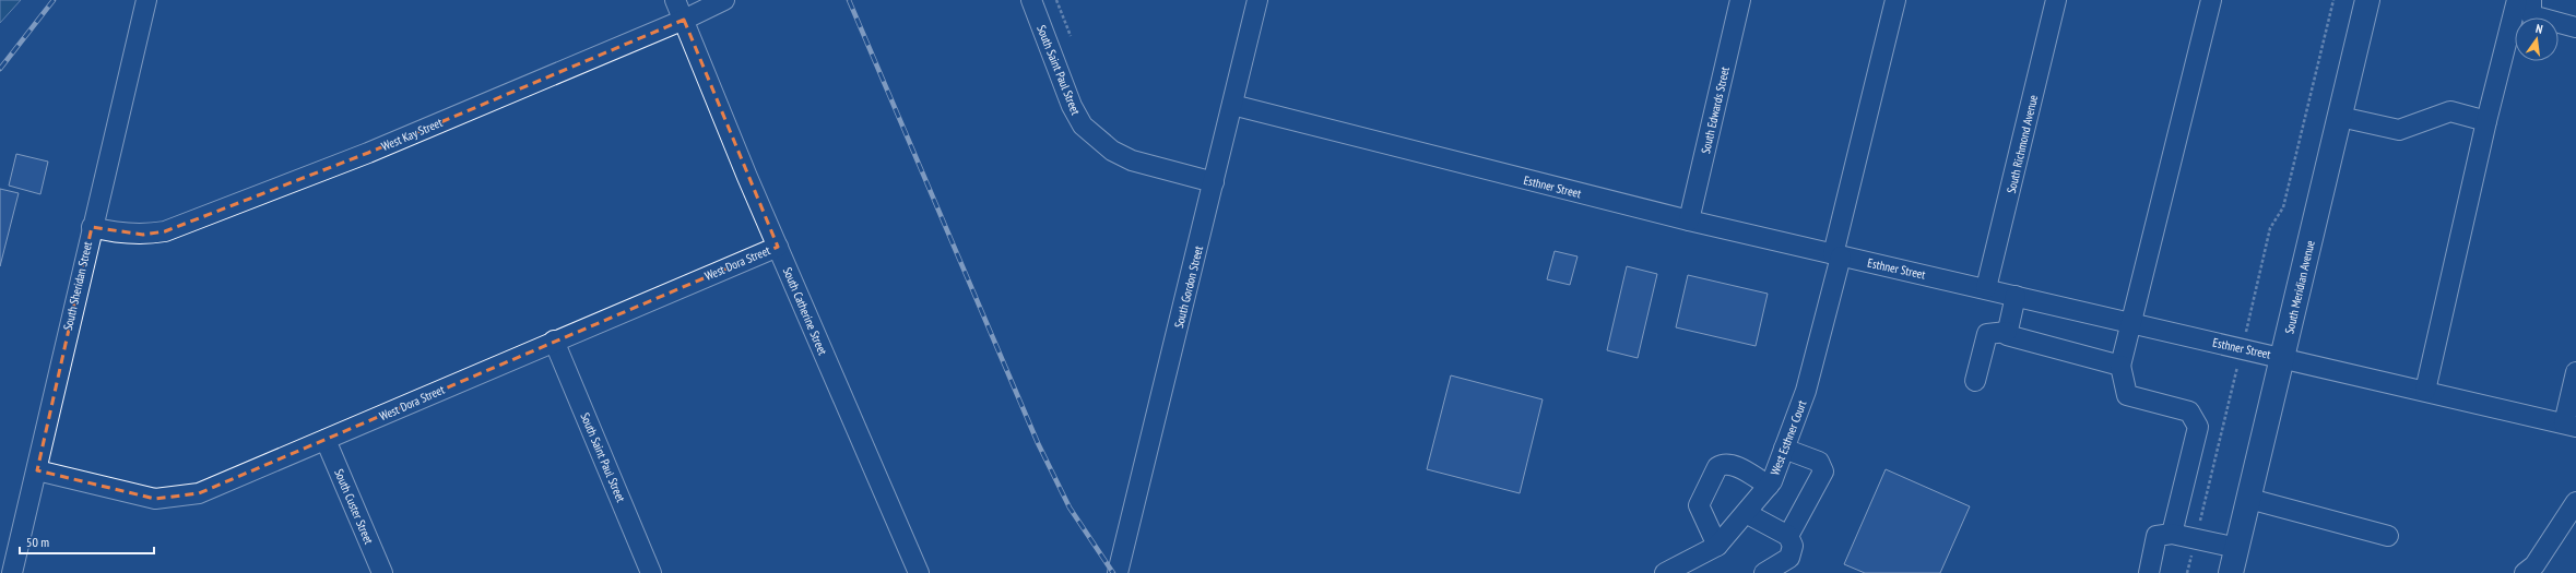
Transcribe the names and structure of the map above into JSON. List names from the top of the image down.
{
  "streets": {
    "main road": ["South Meridian Avenue"],
    "street": [
      "South Saint Paul Street",
      "South Edwards Street",
      "West Kay Street",
      "South Richmond Avenue",
      "Esthner Street",
      "West Dora Street",
      "South Sheridan Street",
      "South Gordon Street",
      "South Catherine Street",
      "West Esthner Court",
      "South Custer Street"
    ]
  },
  "crossings": [
    ["South Saint Paul Street", "West Dora Street"],
    ["South Saint Paul Street", "South Gordon Street"],
    ["South Edwards Street", "Esthner Street"],
    ["West Kay Street", "South Sheridan Street"],
    ["West Kay Street", "South Catherine Street"],
    ["South Richmond Avenue", "Esthner Street"],
    ["Esthner Street", "South Gordon Street"],
    ["Esthner Street", "South Meridian Avenue"],
    ["Esthner Street", "West Esthner Court"],
    ["West Dora Street", "South Sheridan Street"],
    ["West Dora Street", "South Catherine Street"],
    ["West Dora Street", "South Custer Street"]
  ],
  "scale_bar": "50 m",
  "north": "top"
}
